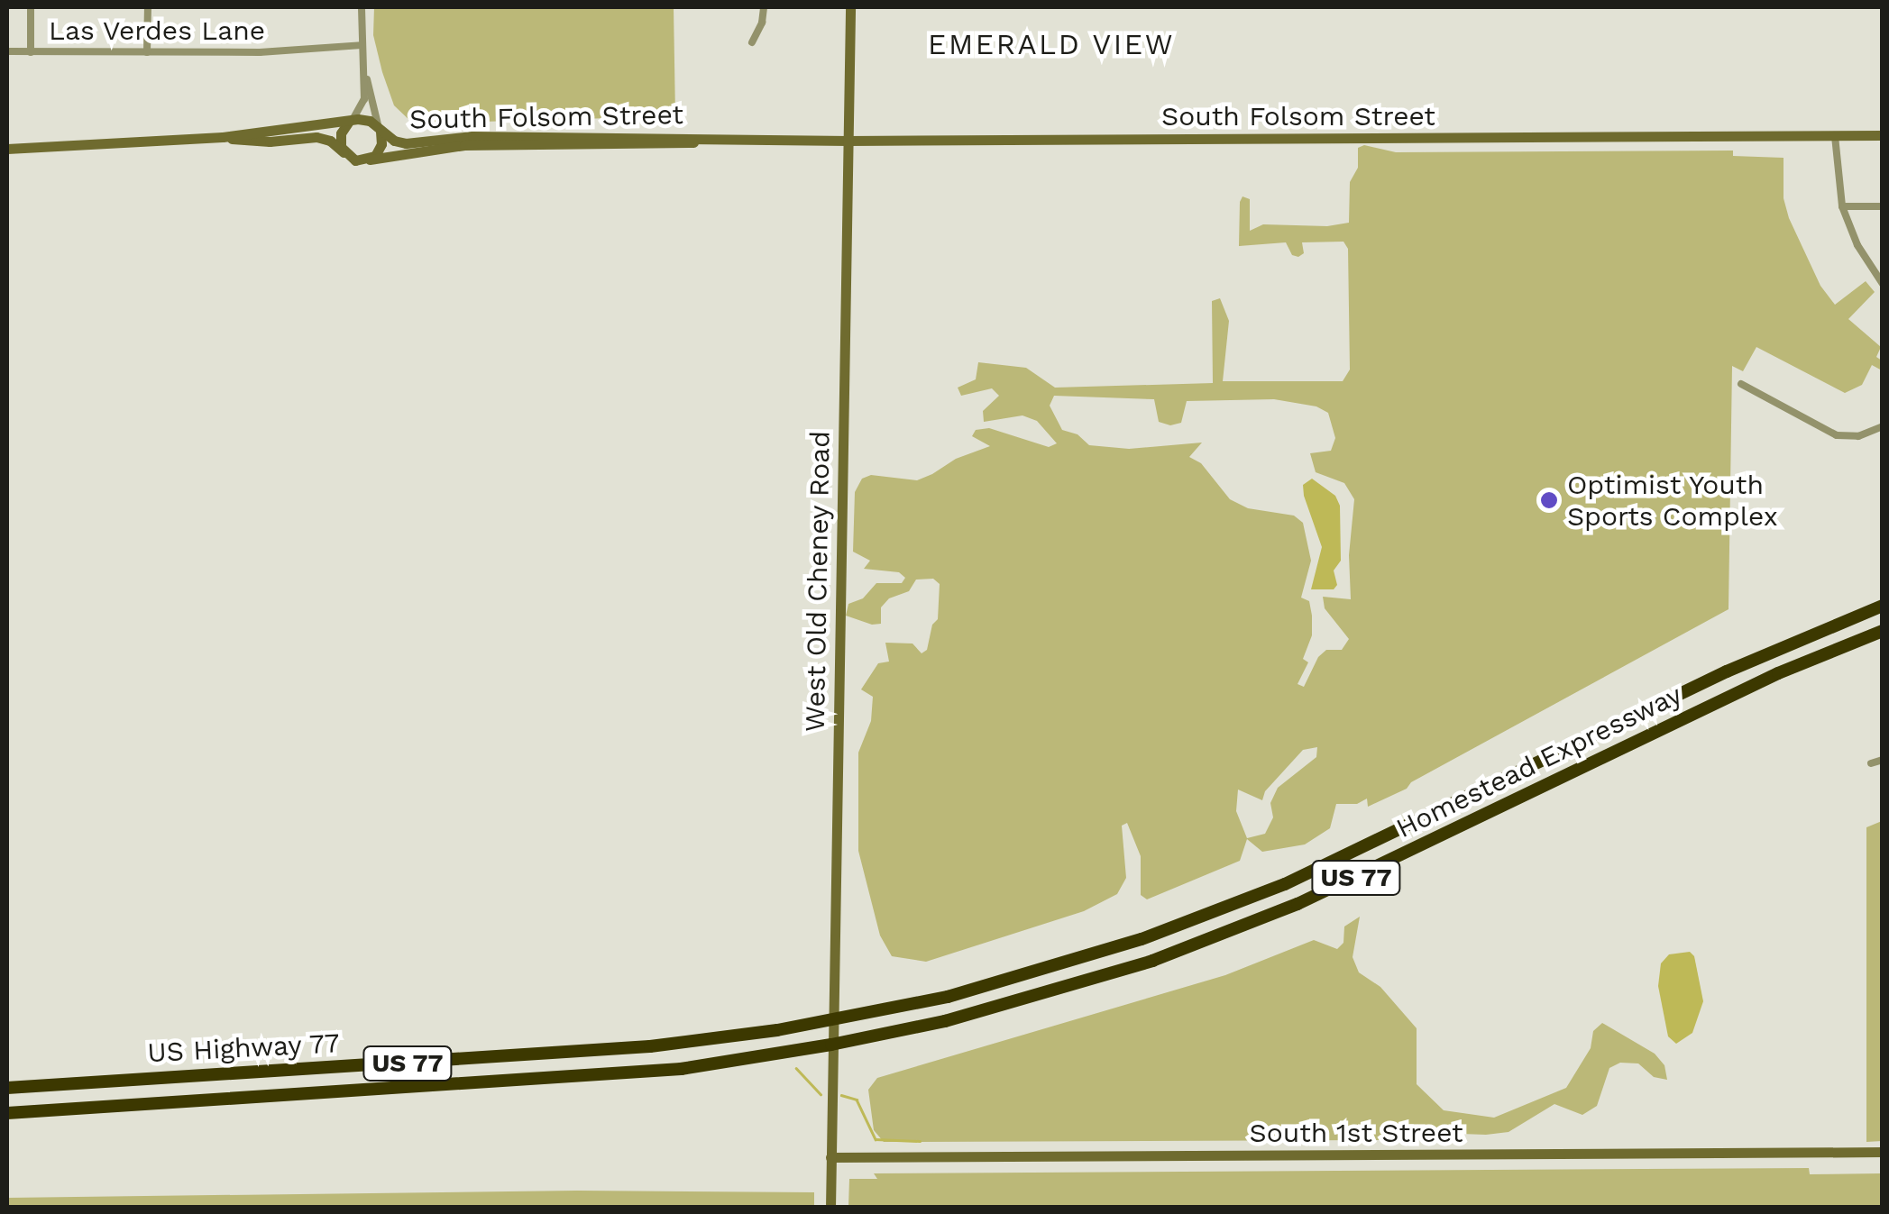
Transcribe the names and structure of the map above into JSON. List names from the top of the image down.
{
  "streets": {
    "highway": ["Homestead Expressway", "US 77", "US Highway 77"],
    "street": [
      "Las Verdes Lane",
      "South Folsom Street",
      "West Old Cheney Road",
      "South 1st Street"
    ]
  },
  "crossings": [
    ["South Folsom Street", "West Old Cheney Road"],
    ["West Old Cheney Road", "Homestead Expressway"],
    ["West Old Cheney Road", "South 1st Street"],
    ["Homestead Expressway", "US Highway 77"]
  ],
  "districts": ["EMERALD VIEW"],
  "places": ["Optimist Youth Sports Complex"]
}
